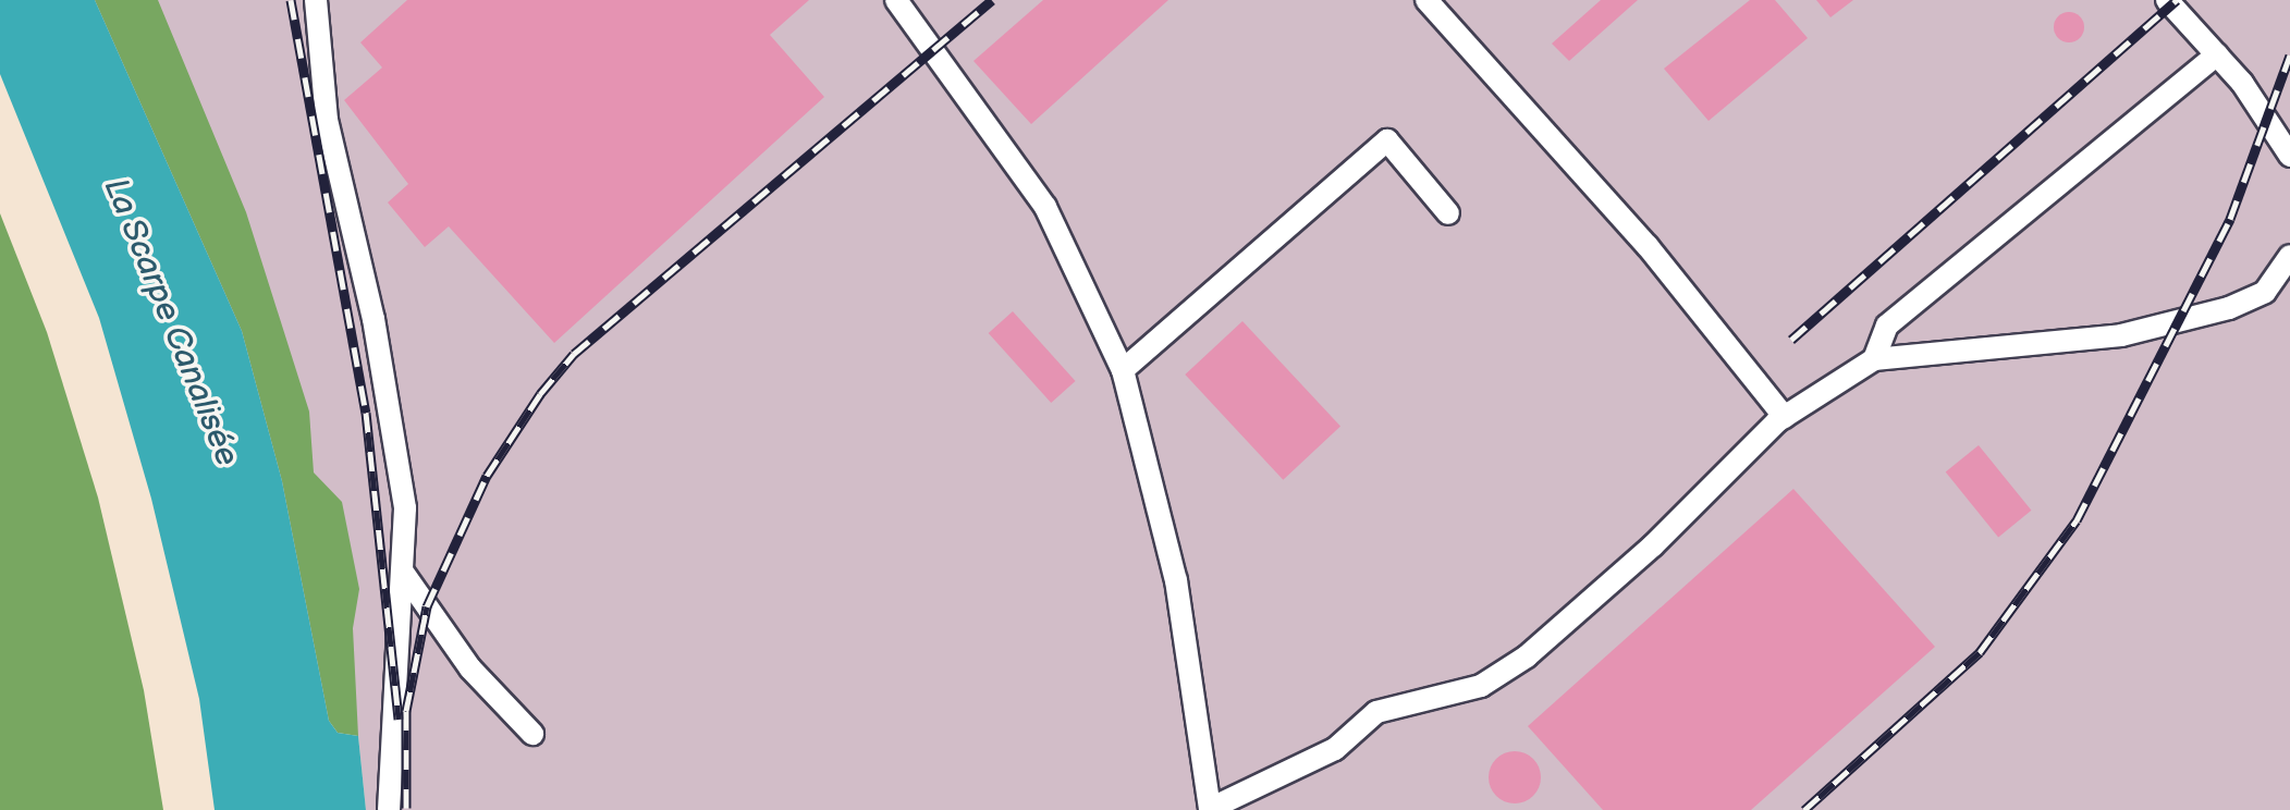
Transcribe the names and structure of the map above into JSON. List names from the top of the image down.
{
  "water": ["La Scarpe Canalisée"]
}
